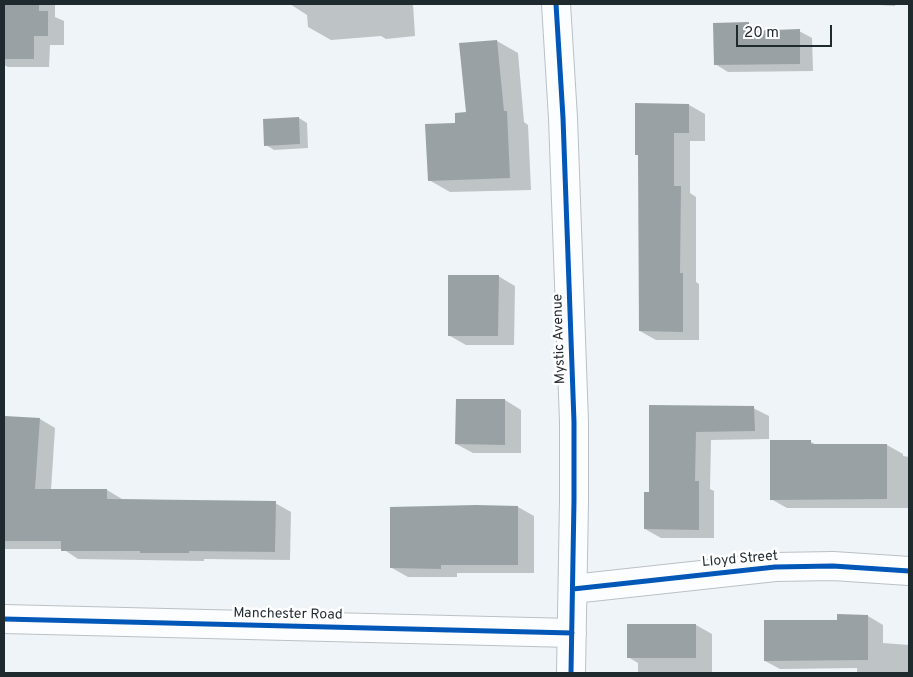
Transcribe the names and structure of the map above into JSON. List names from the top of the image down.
{
  "streets": {
    "street": ["Mystic Avenue", "Lloyd Street", "Manchester Road"]
  },
  "crossings": [
    ["Mystic Avenue", "Lloyd Street"],
    ["Mystic Avenue", "Manchester Road"]
  ],
  "scale_bar": "20 m"
}
